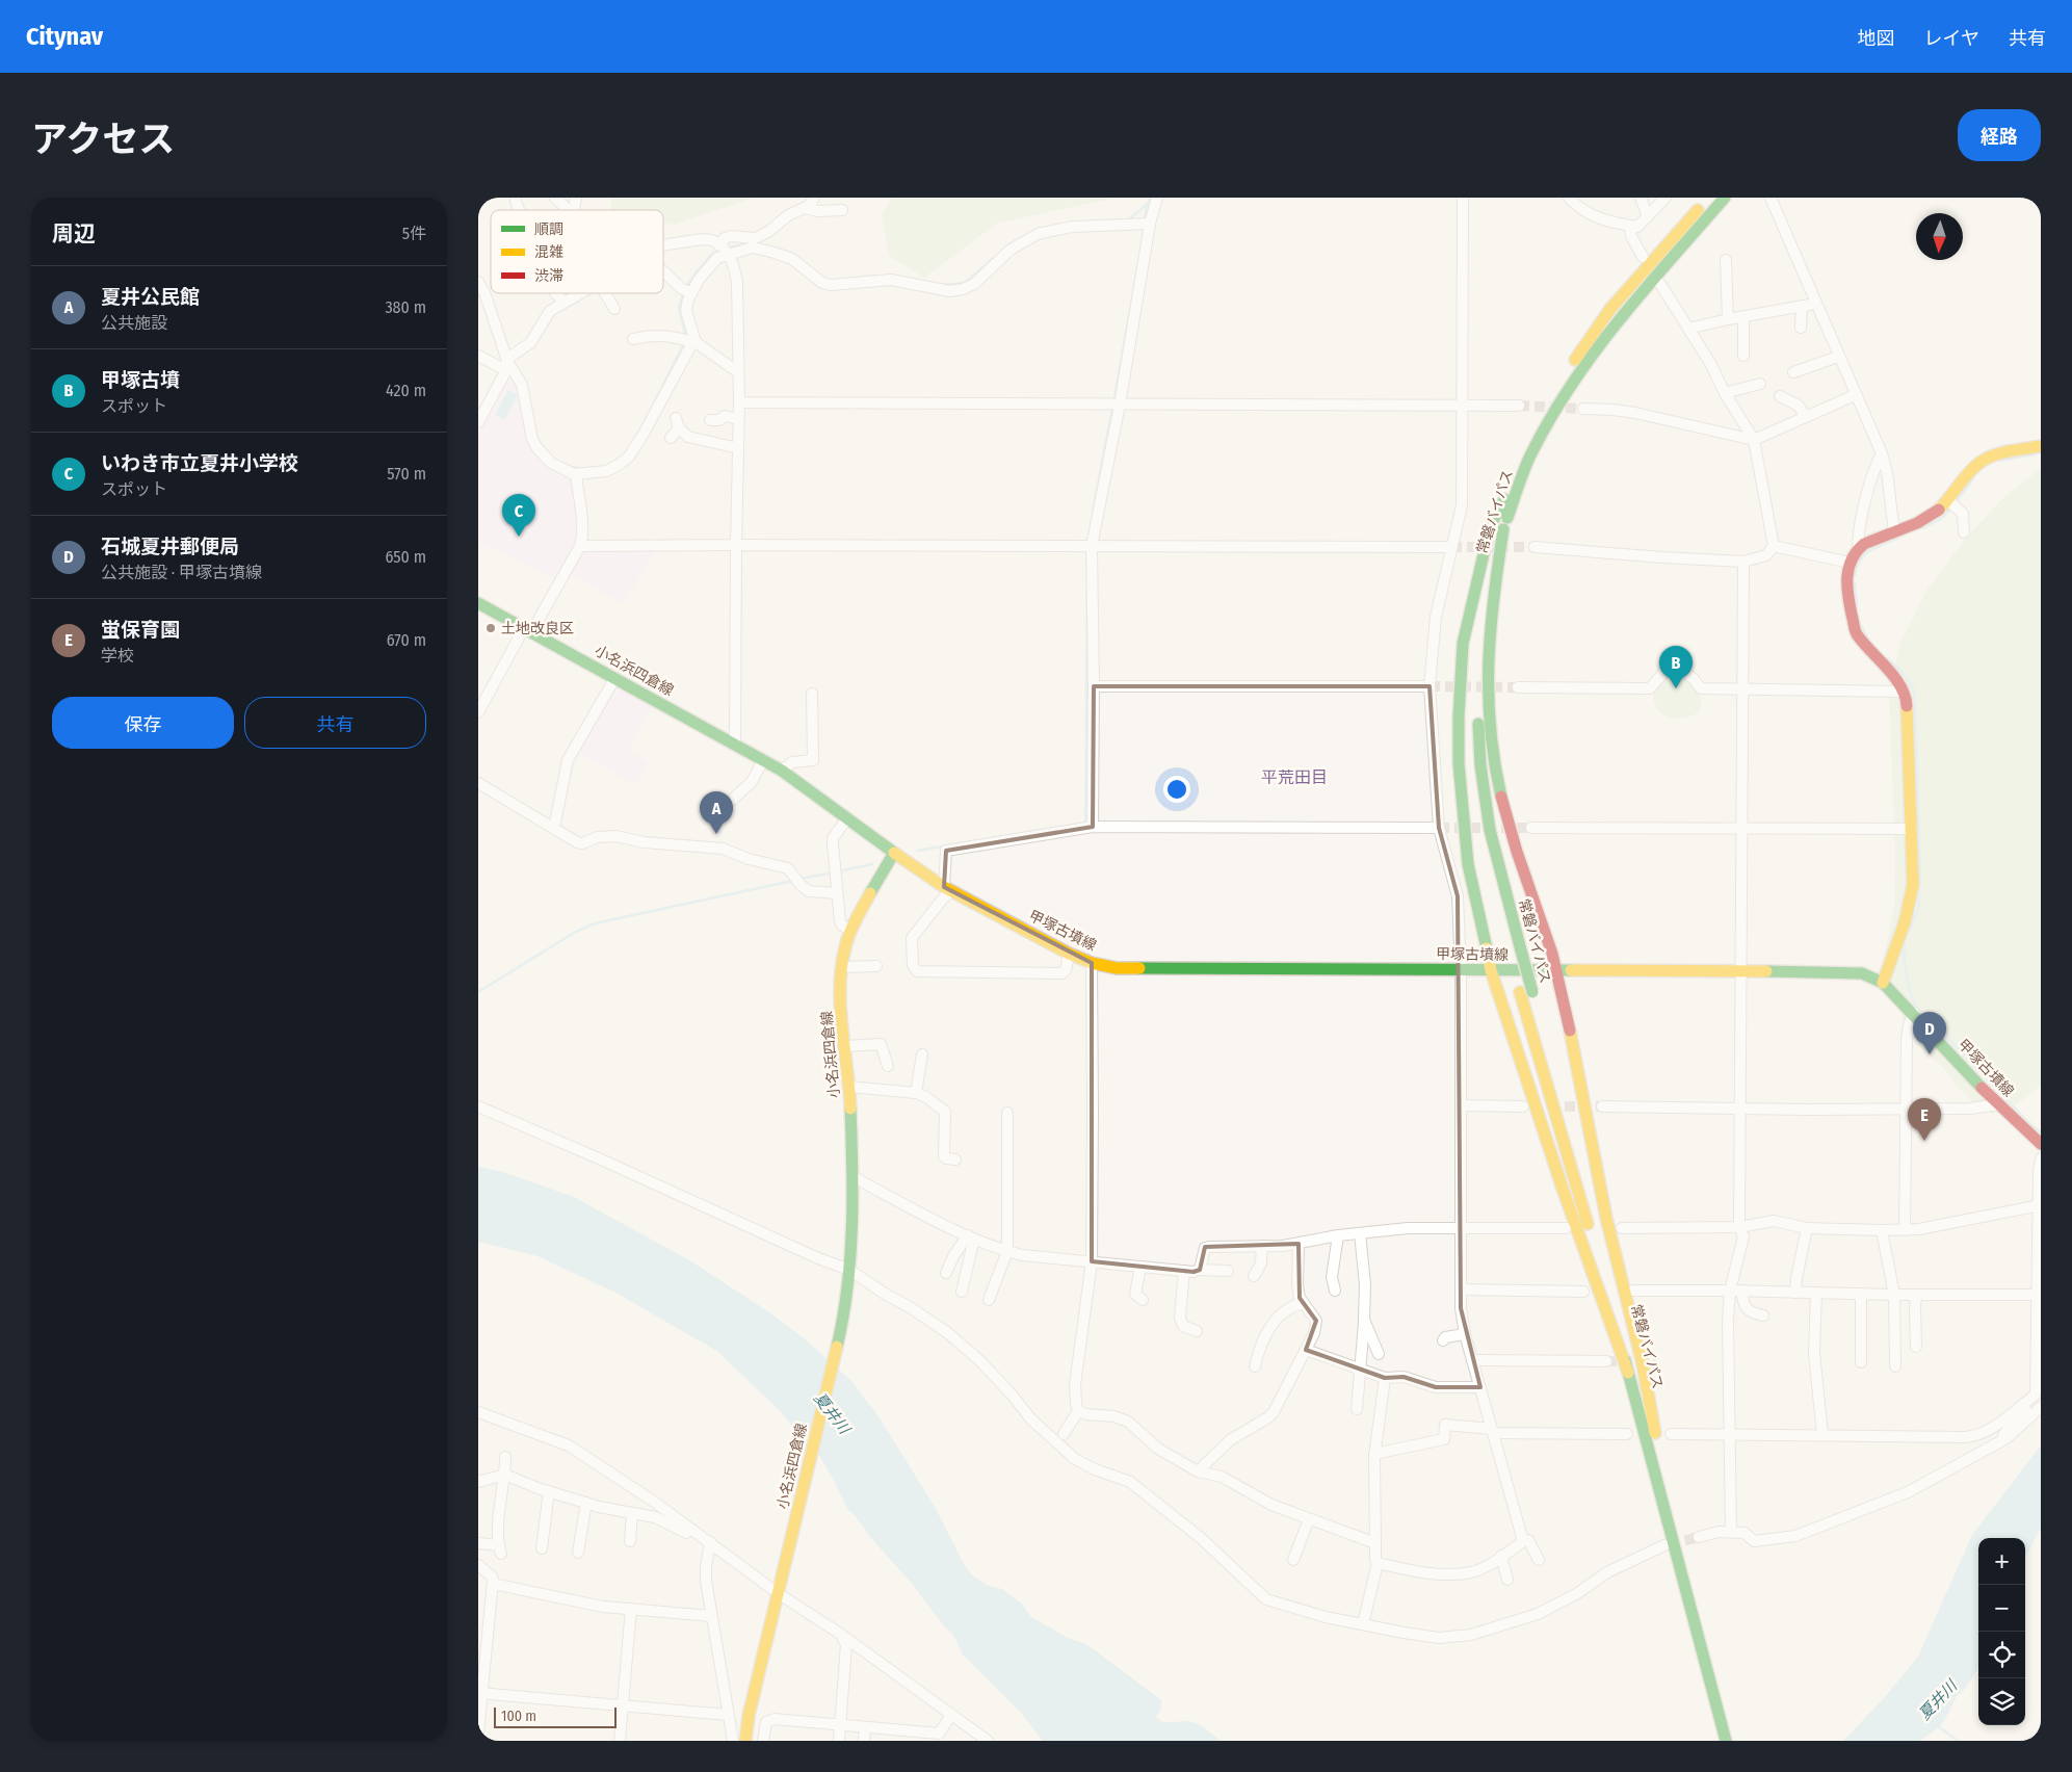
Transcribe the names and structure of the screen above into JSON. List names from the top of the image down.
{
  "streets": {
    "main road": ["常磐バイパス", "小名浜四倉線", "甲塚古墳線"]
  },
  "crossings": [
    ["小名浜四倉線", "甲塚古墳線"]
  ],
  "districts": ["平荒田目"],
  "water": ["夏井川"],
  "places": ["土地改良区"],
  "legend": ["順調", "混雑", "渋滞"],
  "scale_bar": "100 m",
  "north": "bottom",
  "page": {
    "header": "Citynav",
    "nav": ["地図", "レイヤ", "共有"],
    "title": "アクセス",
    "buttons": [
      "経路",
      ["保存", "共有"]
    ],
    "heading": ["周辺", "5件"],
    "list": [
      {
        "mark": "A",
        "name": "夏井公民館",
        "note": "公共施設",
        "value": "380 m"
      },
      {
        "mark": "B",
        "name": "甲塚古墳",
        "note": "スポット",
        "value": "420 m"
      },
      {
        "mark": "C",
        "name": "いわき市立夏井小学校",
        "note": "スポット",
        "value": "570 m"
      },
      {
        "mark": "D",
        "name": "石城夏井郵便局",
        "note": "公共施設 · 甲塚古墳線",
        "value": "650 m"
      },
      {
        "mark": "E",
        "name": "蛍保育園",
        "note": "学校",
        "value": "670 m"
      }
    ],
    "pins": [
      "C",
      "B",
      "A",
      "D",
      "E"
    ],
    "map_buttons": ["+", "−"],
    "scale": "100 m"
  }
}
